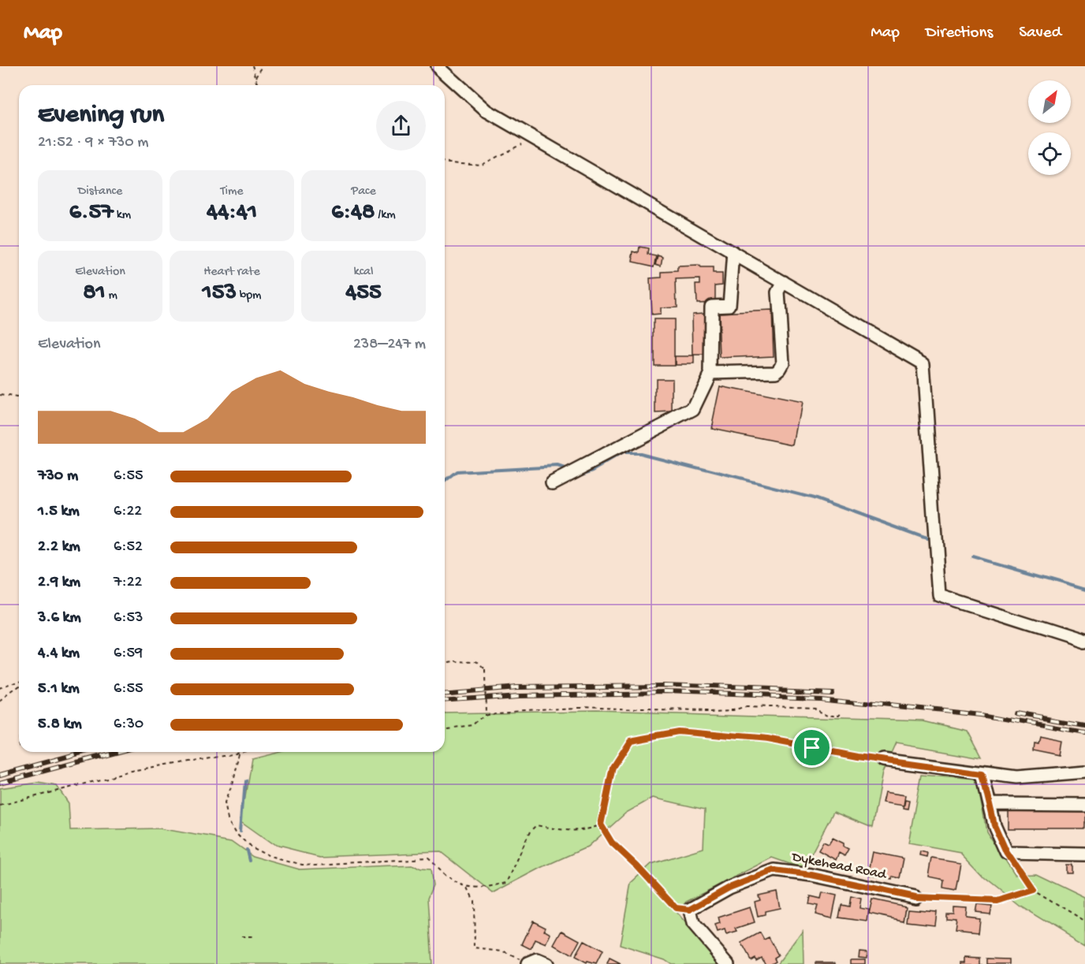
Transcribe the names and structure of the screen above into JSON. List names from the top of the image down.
{
  "streets": {
    "street": ["Dykehead Road"]
  },
  "north": "top right",
  "page": {
    "header": "Map",
    "nav": ["Map", "Directions", "Saved"],
    "heading": ["Evening run", "21:52 · 9 × 730 m"],
    "stats": [
      ["Distance", "6.57 km"],
      ["Time", "44:41"],
      ["Pace", "6:48 /km"],
      ["Elevation", "81 m"],
      ["Heart rate", "153 bpm"],
      ["kcal", "455"]
    ],
    "chart": ["Elevation", "238–247 m"],
    "list": [
      {
        "name": "730 m",
        "note": "6:55"
      },
      {
        "name": "1.5 km",
        "note": "6:22"
      },
      {
        "name": "2.2 km",
        "note": "6:52"
      },
      {
        "name": "2.9 km",
        "note": "7:22"
      },
      {
        "name": "3.6 km",
        "note": "6:53"
      },
      {
        "name": "4.4 km",
        "note": "6:59"
      },
      {
        "name": "5.1 km",
        "note": "6:55"
      },
      {
        "name": "5.8 km",
        "note": "6:30"
      }
    ]
  }
}
